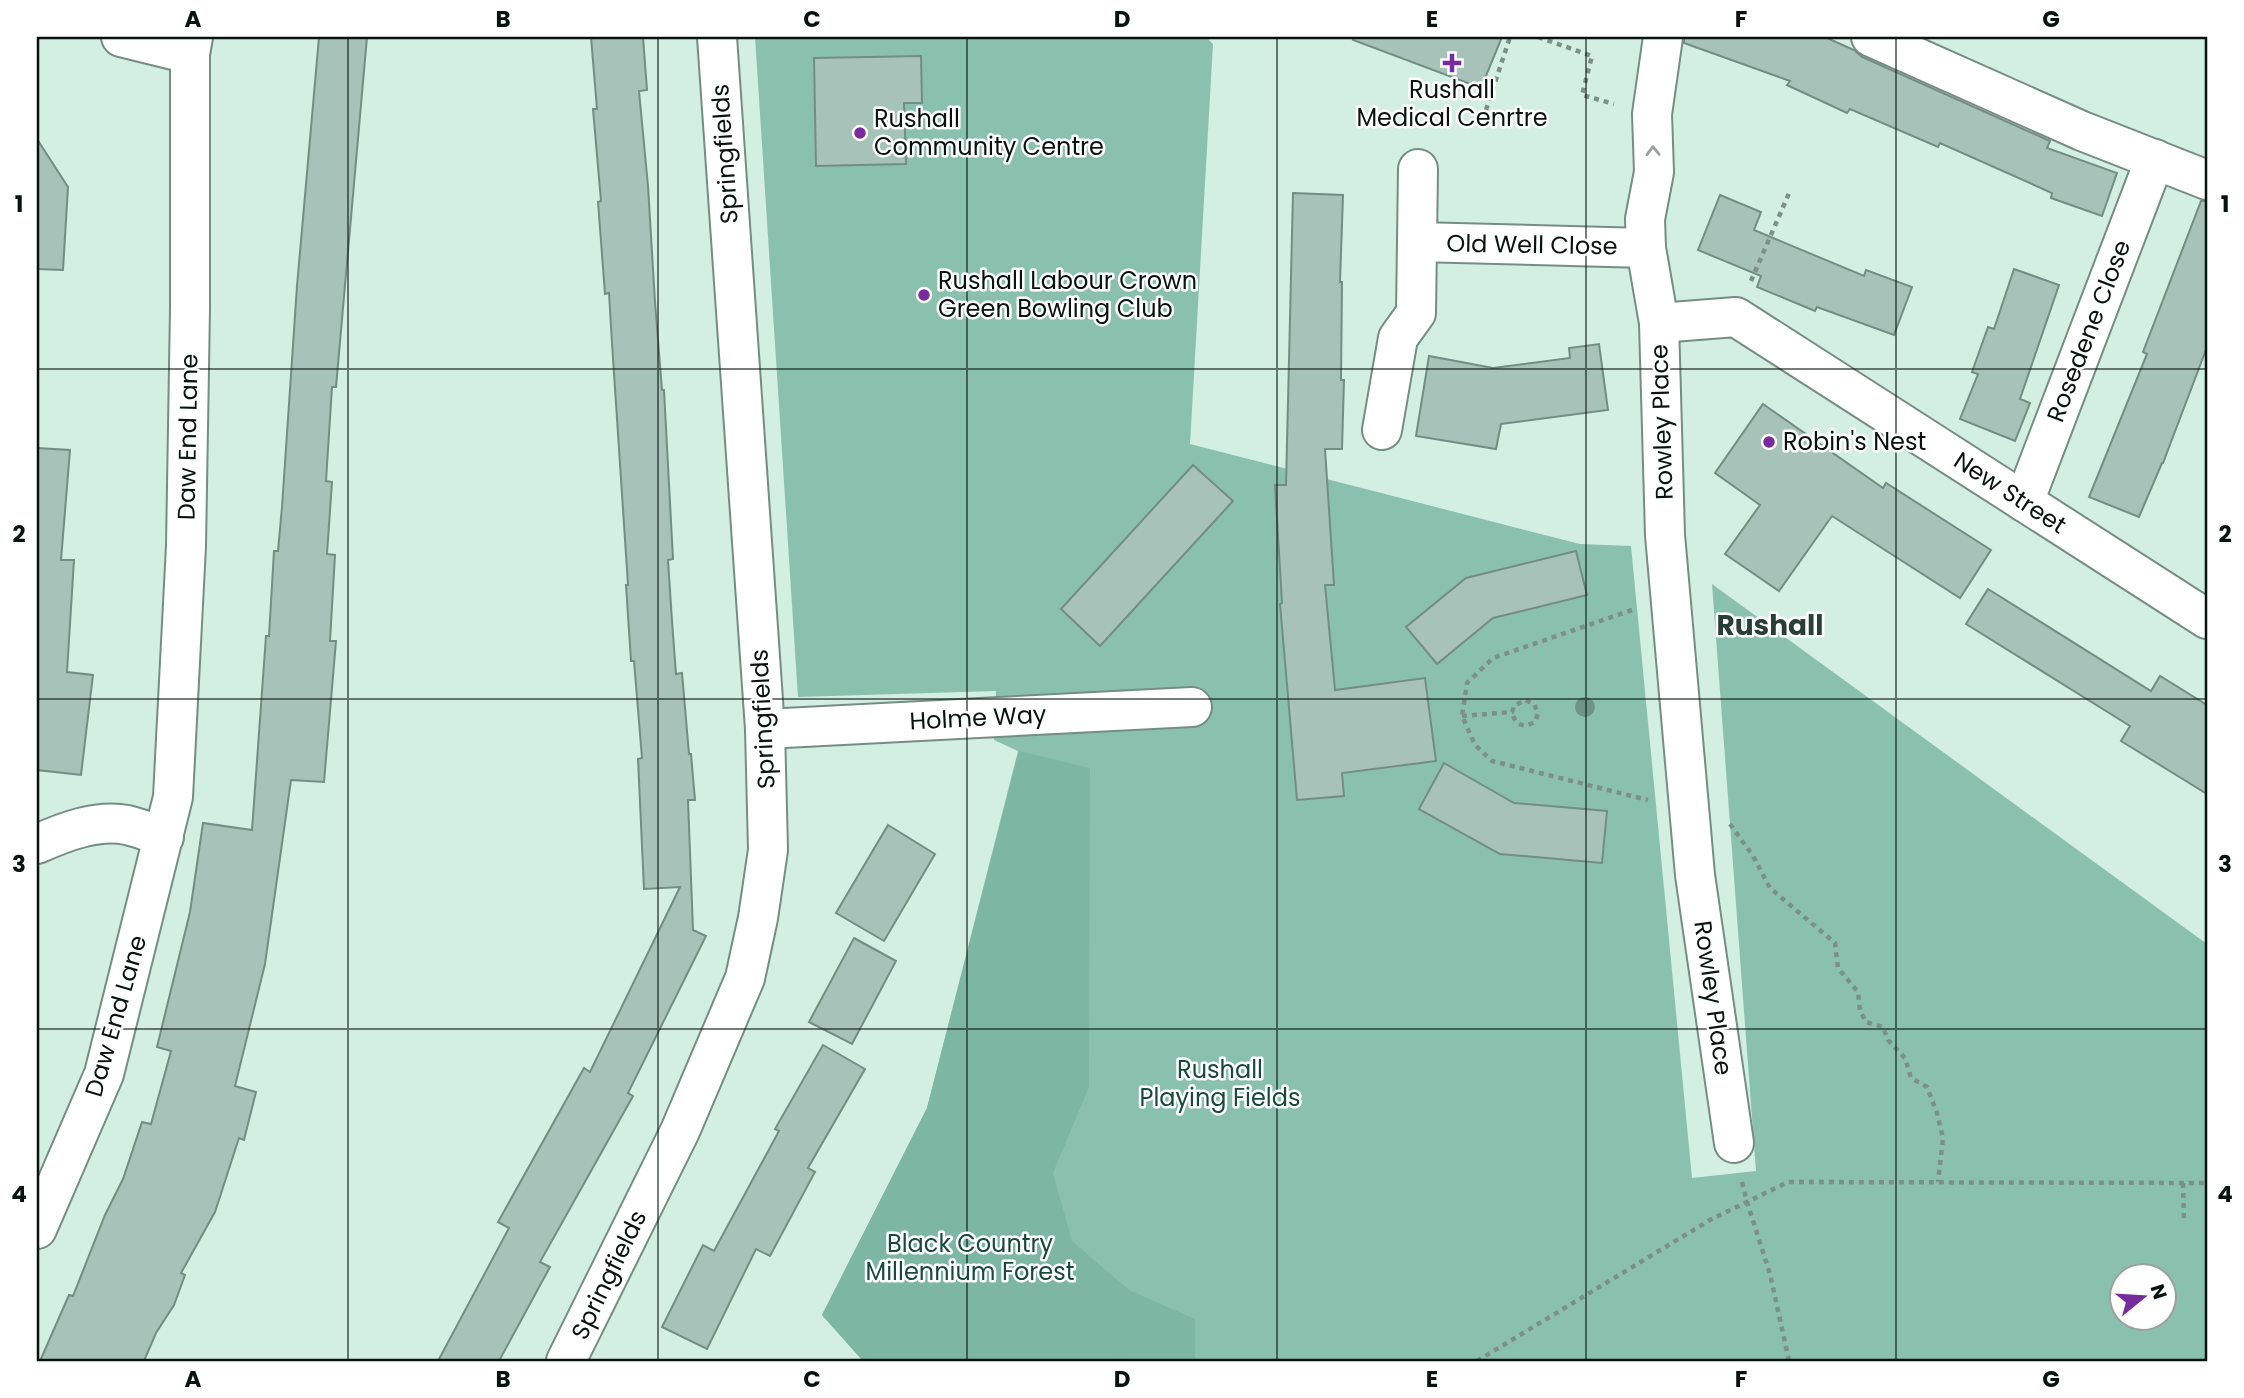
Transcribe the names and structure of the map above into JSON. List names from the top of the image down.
{
  "streets": {
    "street": [
      "Springfields",
      "Old Well Close",
      "Rosedene Close",
      "Rowley Place",
      "Daw End Lane",
      "New Street",
      "Holme Way"
    ]
  },
  "crossings": [
    ["Springfields", "Holme Way"],
    ["Old Well Close", "Rowley Place"],
    ["Rosedene Close", "New Street"]
  ],
  "districts": ["Rushall"],
  "parks": ["Rushall Playing Fields", "Black Country Millennium Forest"],
  "places": {
    "health": ["Rushall Medical Cenrtre"],
    "other": ["Rushall Community Centre", "Rushall Labour Crown Green Bowling Club", "Robin's Nest"]
  },
  "north": "right",
  "grid": {
    "columns": [
      "A",
      "B",
      "C",
      "D",
      "E",
      "F",
      "G"
    ],
    "rows": [
      "1",
      "2",
      "3",
      "4"
    ]
  }
}
